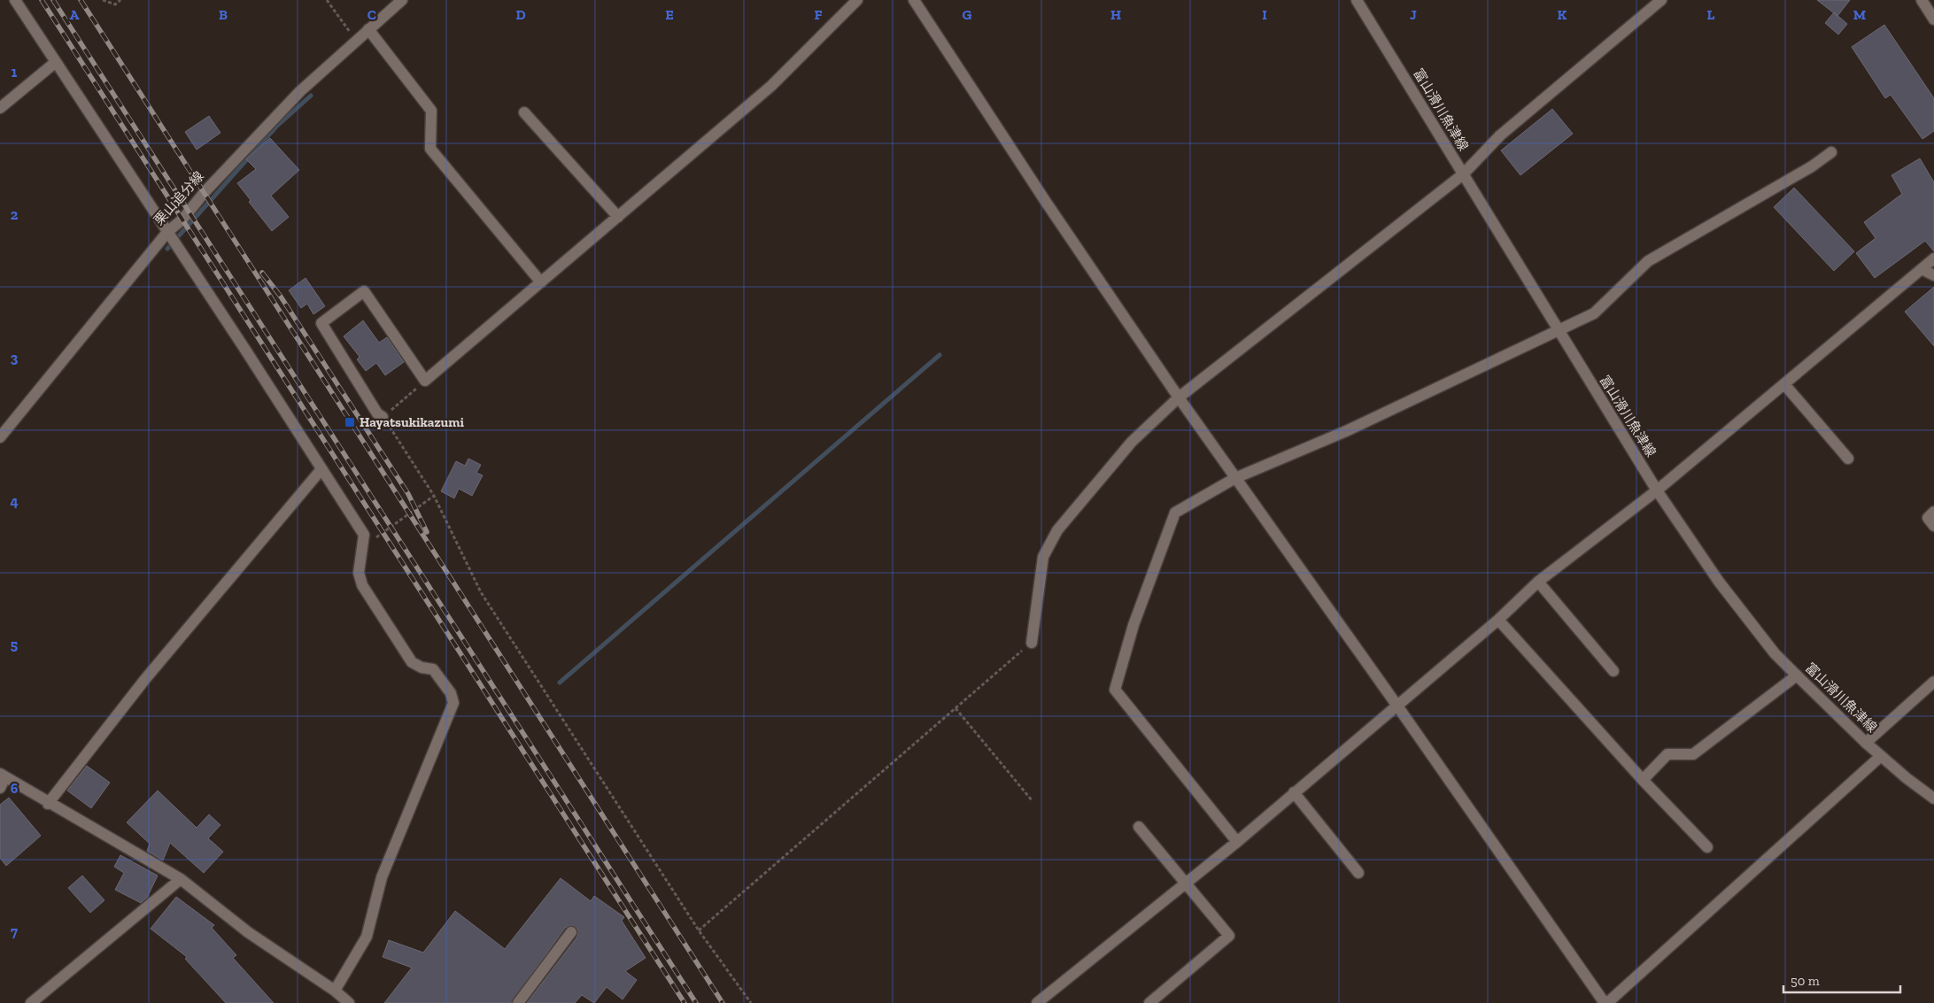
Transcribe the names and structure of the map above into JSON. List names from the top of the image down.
{
  "streets": {
    "street": ["富山滑川魚津線", "栗山追分線"]
  },
  "places": {
    "transit": ["Hayatsukikazumi"]
  },
  "scale_bar": "50 m",
  "grid": {
    "columns": [
      "A",
      "B",
      "C",
      "D",
      "E",
      "F",
      "G",
      "H",
      "I",
      "J",
      "K",
      "L",
      "M"
    ],
    "rows": [
      "1",
      "2",
      "3",
      "4",
      "5",
      "6",
      "7"
    ]
  }
}
